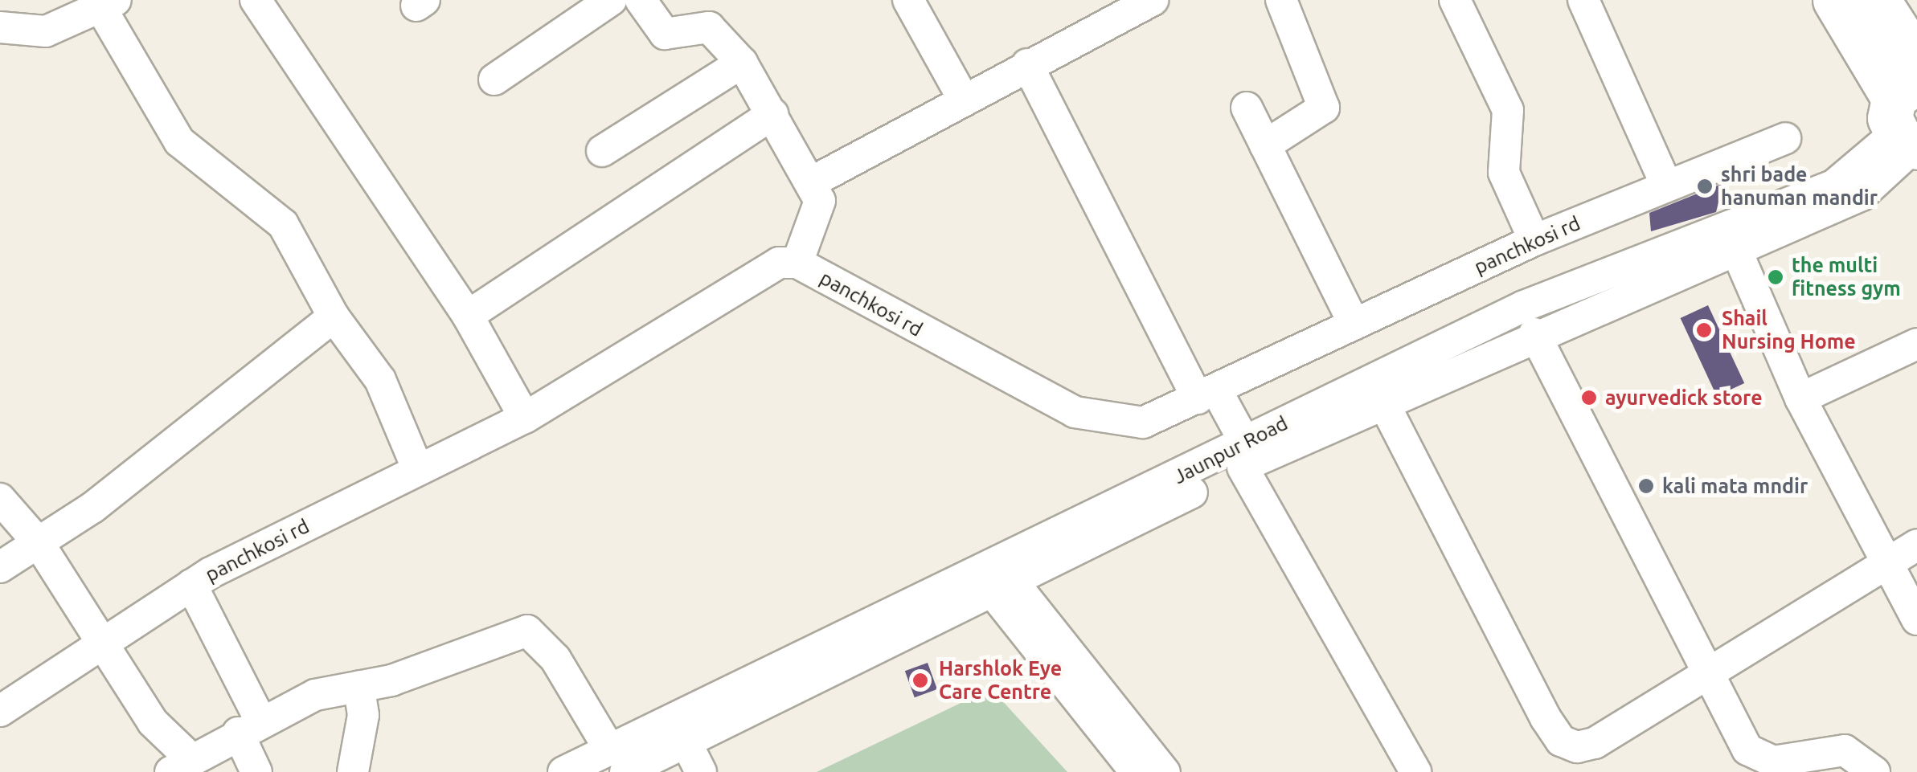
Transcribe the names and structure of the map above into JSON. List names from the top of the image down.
{
  "streets": {
    "street": ["panchkosi rd", "Jaunpur Road"]
  },
  "places": [
    "shri bade hanuman mandir",
    "the multi fitness gym",
    "Shail Nursing Home",
    "ayurvedick store",
    "kali mata mndir",
    "Harshlok Eye Care Centre"
  ]
}
